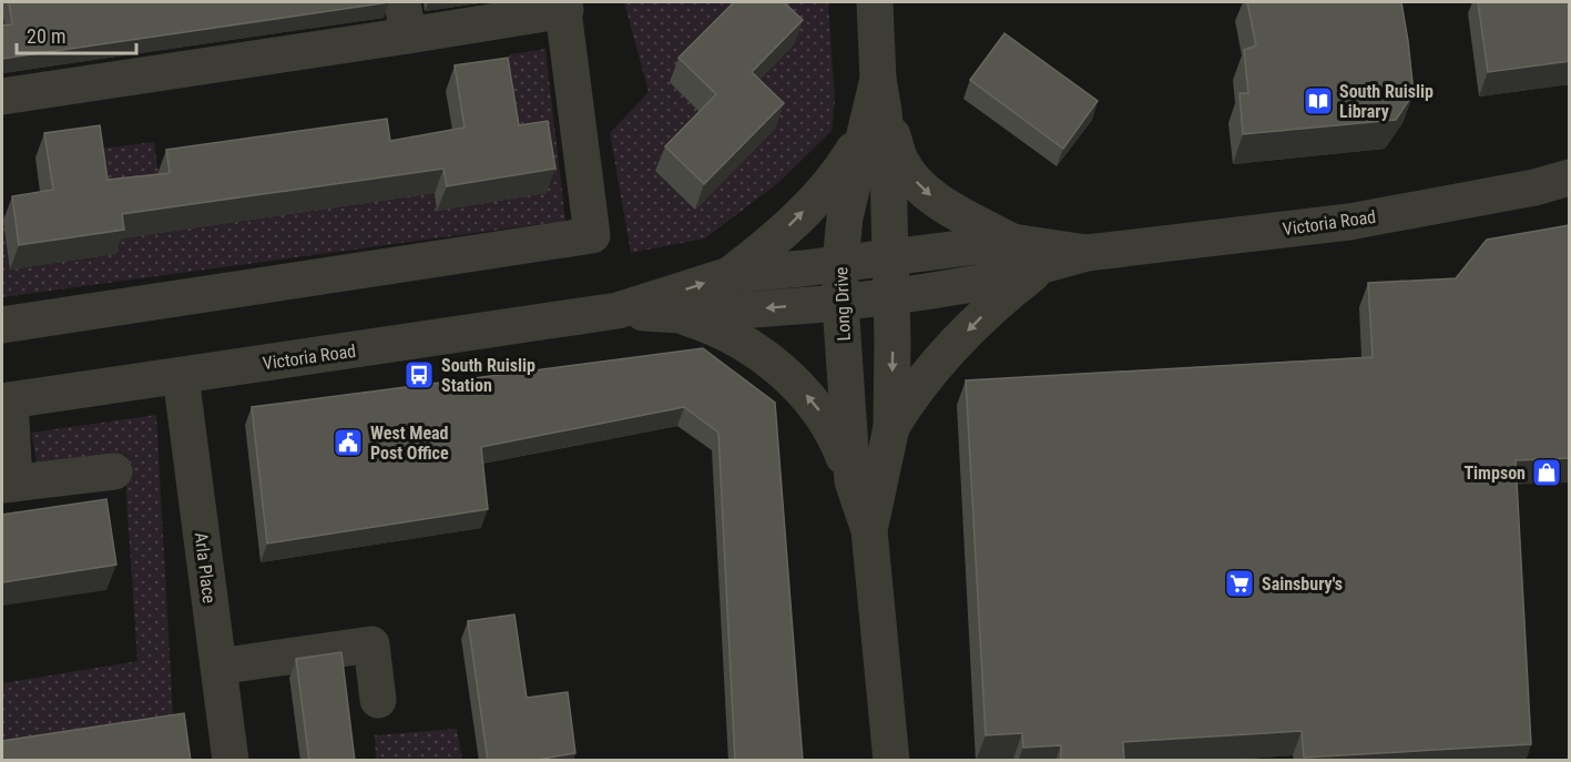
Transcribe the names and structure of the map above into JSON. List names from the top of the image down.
{
  "streets": {
    "street": ["Victoria Road", "Long Drive", "Arla Place"]
  },
  "crossings": [
    ["Victoria Road", "Long Drive"],
    ["Victoria Road", "Arla Place"]
  ],
  "places": {
    "library": ["South Ruislip Library"],
    "bus stop": ["South Ruislip Station"],
    "public building": ["West Mead Post Office"],
    "shop": ["Timpson"],
    "supermarket": ["Sainsbury's"]
  },
  "scale_bar": "20 m"
}
